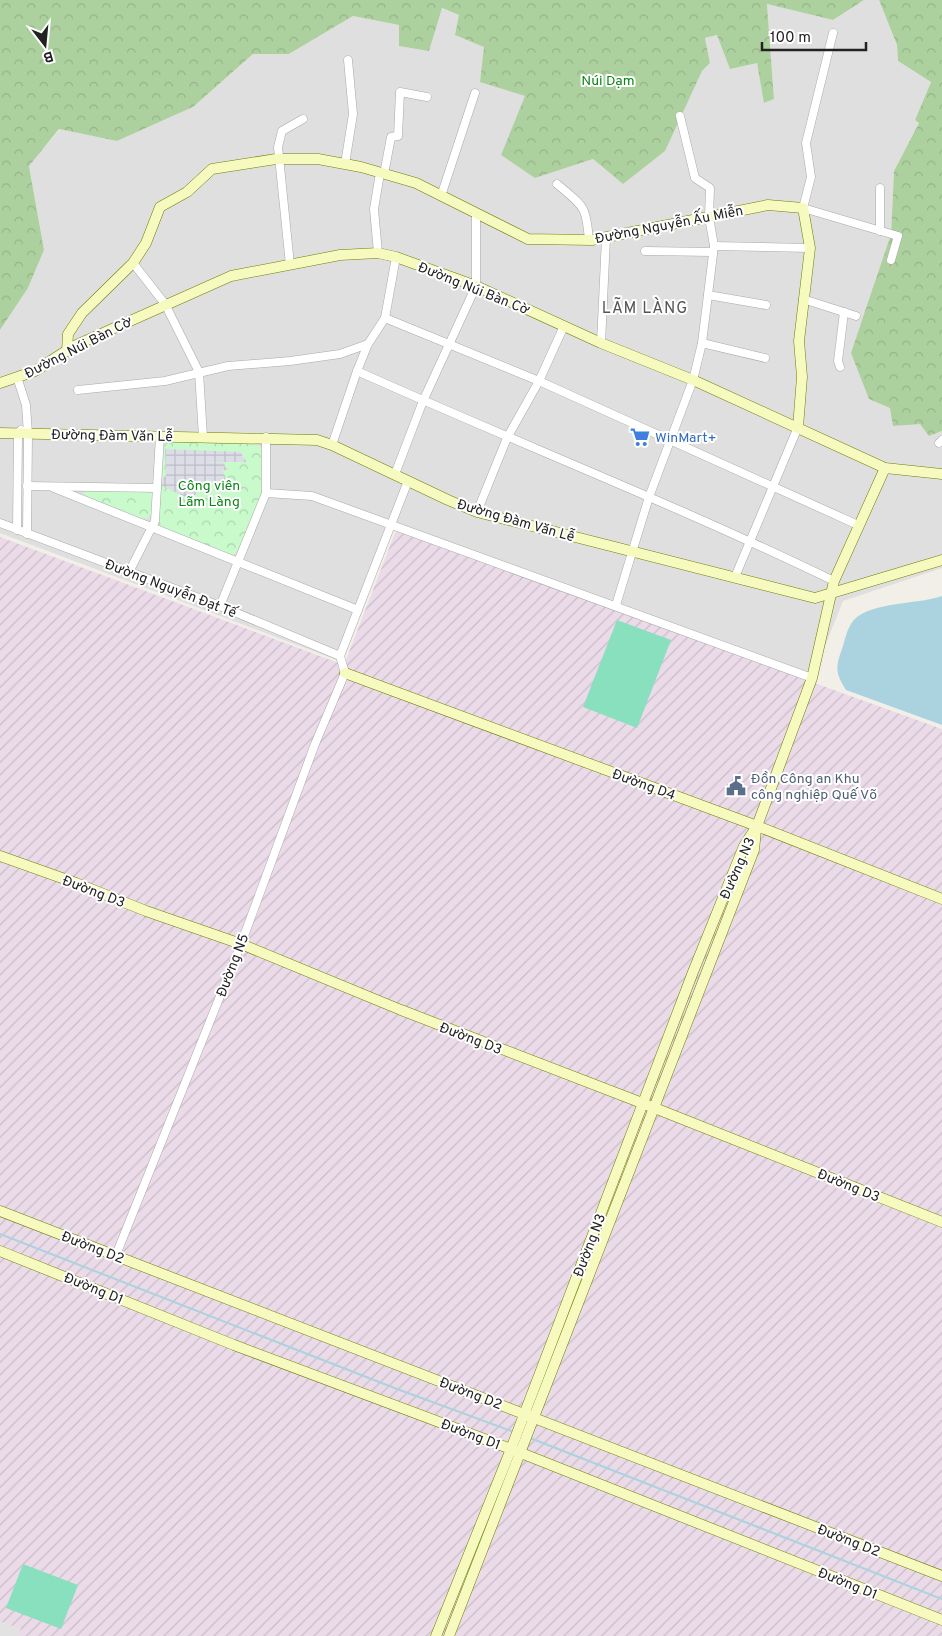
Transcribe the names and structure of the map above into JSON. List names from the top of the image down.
{
  "streets": {
    "street": [
      "Đường Nguyễn Ấu Miễn",
      "Đường Núi Bàn Cờ",
      "Đường Đàm Văn Lễ",
      "Đường Nguyễn Đạt Tế",
      "Đường D4",
      "Đường N3",
      "Đường D3",
      "Đường N5",
      "Đường D2",
      "Đường D1"
    ]
  },
  "crossings": [
    ["Đường Nguyễn Ấu Miễn", "Đường Núi Bàn Cờ"],
    ["Đường D4", "Đường N3"],
    ["Đường D4", "Đường N5"],
    ["Đường N3", "Đường D3"],
    ["Đường N3", "Đường D2"],
    ["Đường N3", "Đường D1"],
    ["Đường D3", "Đường N5"],
    ["Đường N5", "Đường D2"]
  ],
  "districts": ["LÃM LÀNG"],
  "parks": ["Núi Dạm", "Công viên Lãm Làng"],
  "places": {
    "supermarket": ["WinMart+"],
    "public building": ["Đồn Công an Khu công nghiệp Quế Võ"]
  },
  "scale_bar": "100 m",
  "north": "bottom"
}
